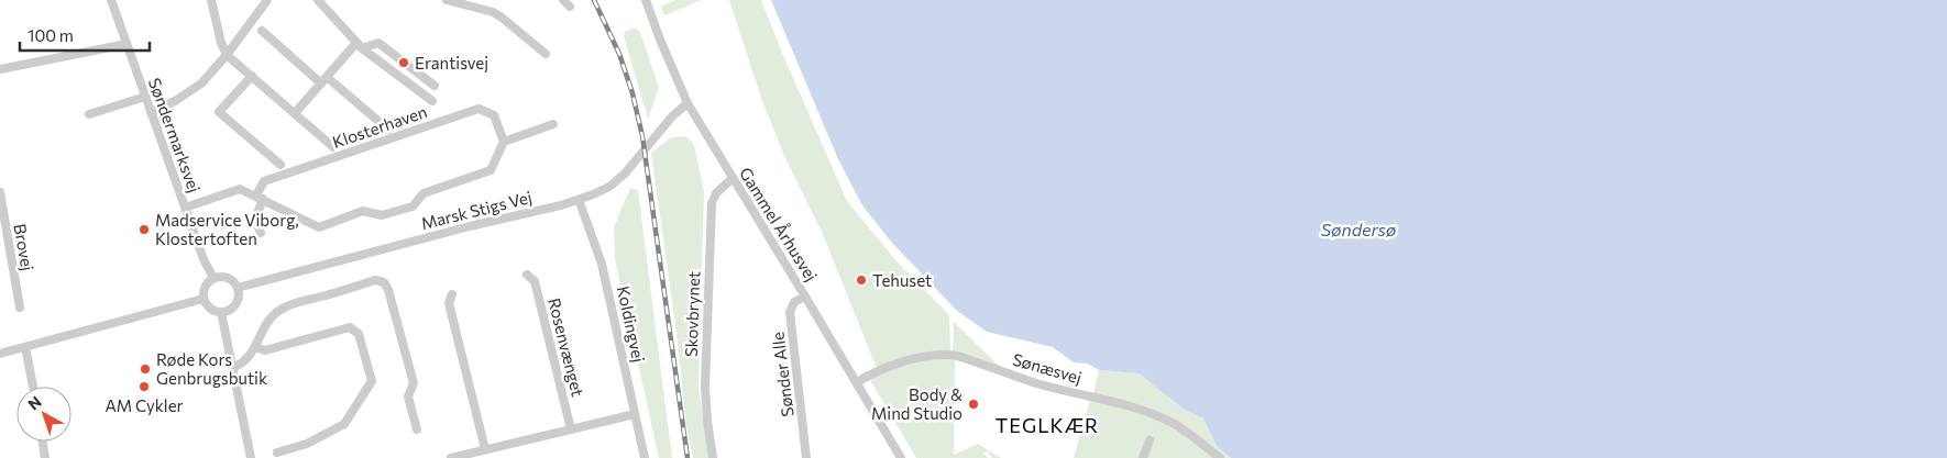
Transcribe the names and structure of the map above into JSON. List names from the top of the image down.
{
  "streets": {
    "street": [
      "Klosterhaven",
      "Søndermarksvej",
      "Marsk Stigs Vej",
      "Gammel Århusvej",
      "Brovej",
      "Skovbrynet",
      "Koldingvej",
      "Rosenvænget",
      "Sønæsvej",
      "Sønder Alle"
    ]
  },
  "crossings": [
    ["Søndermarksvej", "Marsk Stigs Vej"],
    ["Marsk Stigs Vej", "Gammel Århusvej"],
    ["Marsk Stigs Vej", "Koldingvej"],
    ["Gammel Århusvej", "Skovbrynet"],
    ["Gammel Århusvej", "Sønæsvej"],
    ["Gammel Århusvej", "Sønder Alle"]
  ],
  "districts": ["TEGLKÆR"],
  "water": ["Søndersø"],
  "places": [
    "Erantisvej",
    "Madservice Viborg, Klostertoften",
    "Tehuset",
    "Røde Kors Genbrugsbutik",
    "AM Cykler",
    "Body & Mind Studio"
  ],
  "scale_bar": "100 m",
  "north": "top left"
}
